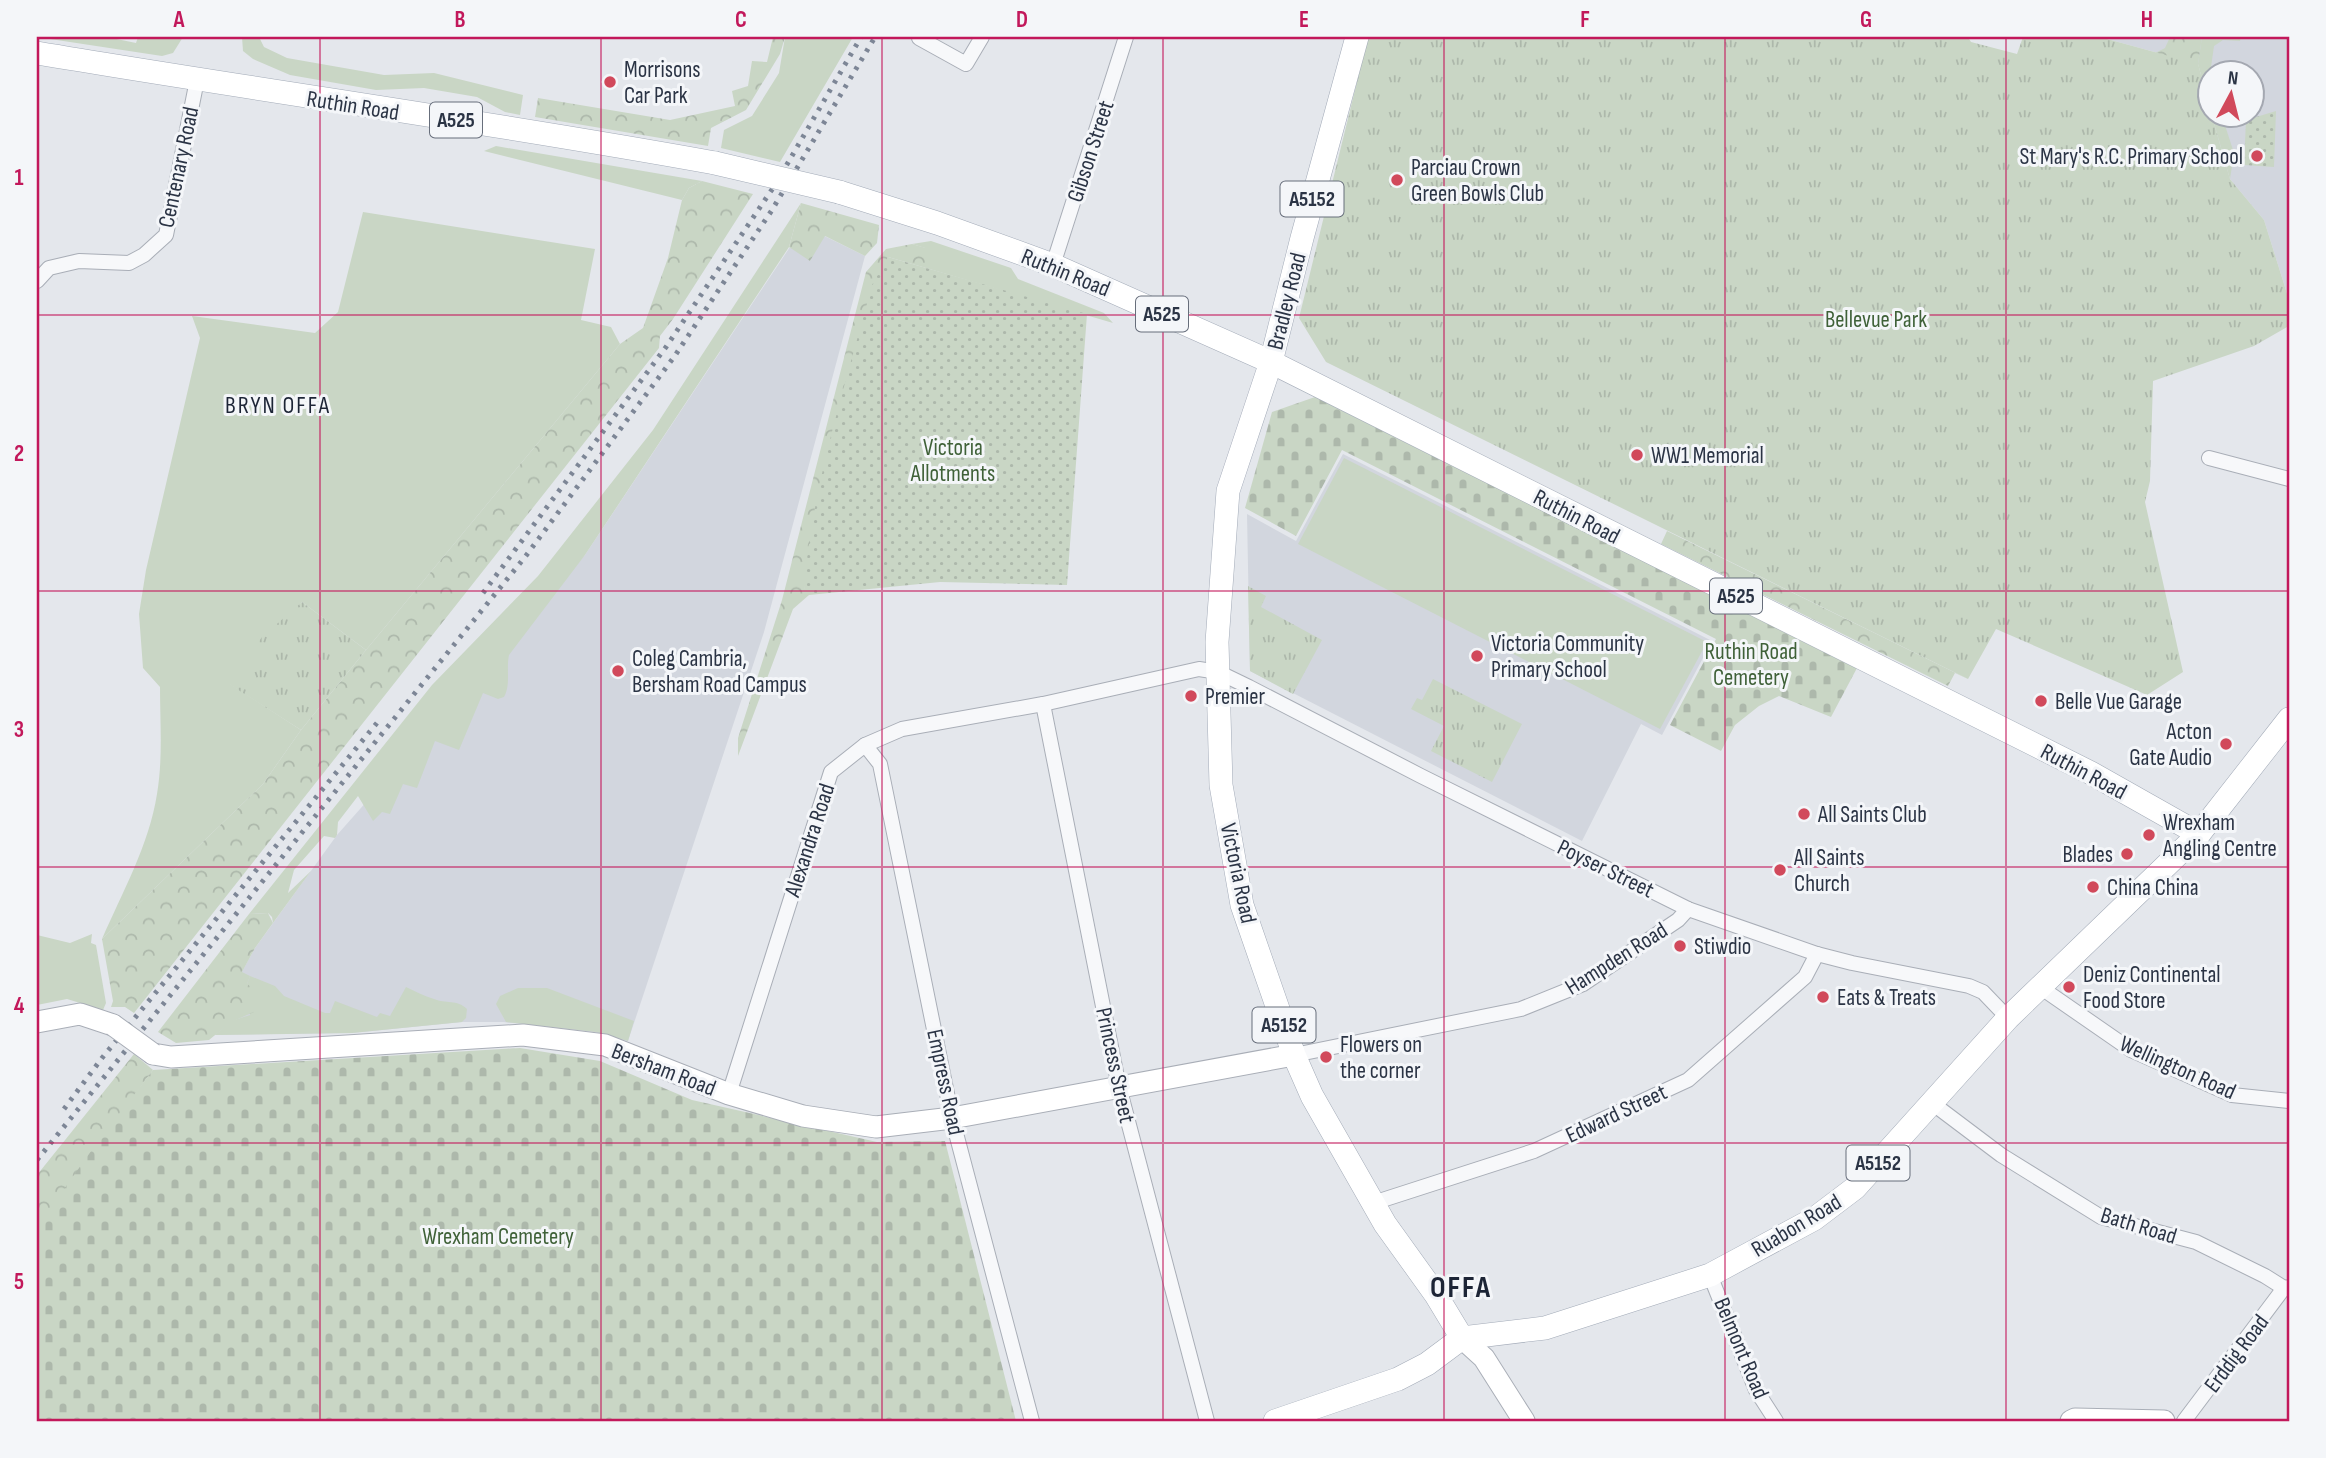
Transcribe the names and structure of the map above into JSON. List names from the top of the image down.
{
  "streets": {
    "main road": [
      "Ruthin Road",
      "A525",
      "A5152",
      "Bradley Road",
      "Victoria Road",
      "Bersham Road",
      "Ruabon Road"
    ],
    "street": [
      "Gibson Street",
      "Centenary Road",
      "Alexandra Road",
      "Poyser Street",
      "Hampden Road",
      "Princess Street",
      "Wellington Road",
      "Empress Road",
      "Edward Street",
      "Bath Road",
      "Belmont Road",
      "Erddig Road"
    ]
  },
  "crossings": [
    ["Ruthin Road", "Gibson Street"],
    ["Ruthin Road", "Centenary Road"],
    ["Ruthin Road", "A5152"],
    ["Ruthin Road", "Bradley Road"],
    ["Ruthin Road", "Victoria Road"],
    ["Ruthin Road", "Ruabon Road"],
    ["A5152", "Ruabon Road"],
    ["Bradley Road", "Victoria Road"],
    ["Alexandra Road", "Poyser Street"],
    ["Alexandra Road", "Victoria Road"],
    ["Alexandra Road", "Princess Street"],
    ["Alexandra Road", "Bersham Road"],
    ["Alexandra Road", "Empress Road"],
    ["Poyser Street", "Victoria Road"],
    ["Poyser Street", "Hampden Road"],
    ["Poyser Street", "Edward Street"],
    ["Poyser Street", "Ruabon Road"],
    ["Victoria Road", "Hampden Road"],
    ["Victoria Road", "Bersham Road"],
    ["Victoria Road", "Edward Street"],
    ["Victoria Road", "Ruabon Road"],
    ["Hampden Road", "Bersham Road"],
    ["Princess Street", "Bersham Road"],
    ["Wellington Road", "Ruabon Road"],
    ["Bersham Road", "Empress Road"],
    ["Ruabon Road", "Bath Road"],
    ["Ruabon Road", "Belmont Road"],
    ["Bath Road", "Erddig Road"]
  ],
  "districts": ["BRYN OFFA", "OFFA"],
  "parks": [
    "Bellevue Park",
    "Victoria Allotments",
    "Ruthin Road Cemetery",
    "Wrexham Cemetery"
  ],
  "places": [
    "Morrisons Car Park",
    "St Mary's R.C. Primary School",
    "Parciau Crown Green Bowls Club",
    "WW1 Memorial",
    "Victoria Community Primary School",
    "Coleg Cambria, Bersham Road Campus",
    "Premier",
    "Belle Vue Garage",
    "Acton Gate Audio",
    "All Saints Club",
    "Wrexham Angling Centre",
    "Blades",
    "All Saints Church",
    "China China",
    "Stiwdio",
    "Deniz Continental Food Store",
    "Eats & Treats",
    "Flowers on the corner"
  ],
  "north": "top",
  "grid": {
    "columns": [
      "A",
      "B",
      "C",
      "D",
      "E",
      "F",
      "G",
      "H"
    ],
    "rows": [
      "1",
      "2",
      "3",
      "4",
      "5"
    ]
  }
}
